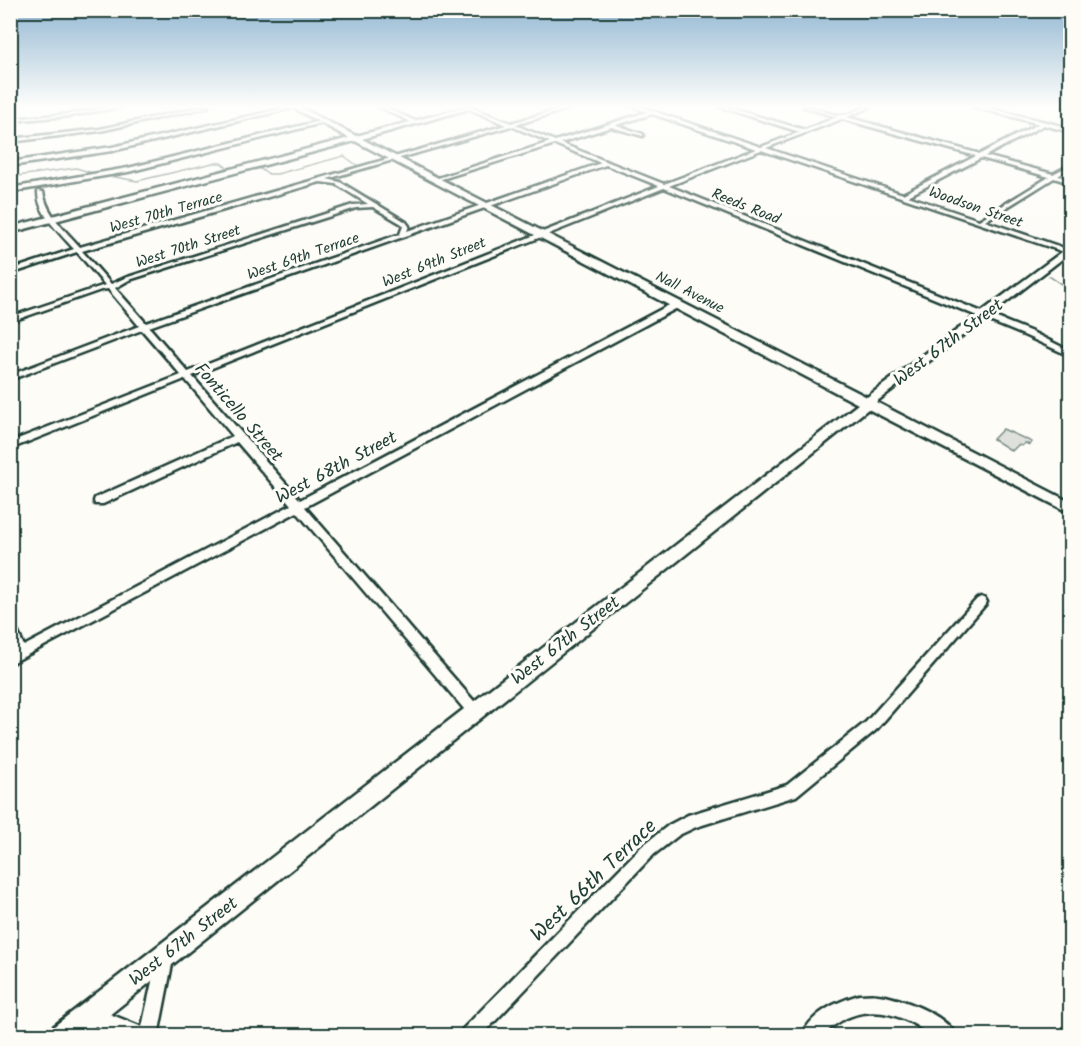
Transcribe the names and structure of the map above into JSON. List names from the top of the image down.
{
  "streets": {
    "street": [
      "Reeds Road",
      "Woodson Street",
      "West 70th Terrace",
      "West 70th Street",
      "West 69th Terrace",
      "West 69th Street",
      "Nall Avenue",
      "West 67th Street",
      "Fonticello Street",
      "West 68th Street",
      "West 66th Terrace"
    ]
  },
  "crossings": [
    ["Reeds Road", "West 69th Terrace"],
    ["Reeds Road", "West 69th Street"],
    ["Reeds Road", "West 67th Street"],
    ["Woodson Street", "West 67th Street"],
    ["West 70th Terrace", "Nall Avenue"],
    ["West 70th Terrace", "Fonticello Street"],
    ["West 70th Street", "Fonticello Street"],
    ["West 69th Terrace", "Nall Avenue"],
    ["West 69th Terrace", "Fonticello Street"],
    ["West 69th Street", "Nall Avenue"],
    ["West 69th Street", "Fonticello Street"],
    ["Nall Avenue", "West 67th Street"],
    ["Nall Avenue", "West 68th Street"],
    ["West 67th Street", "Fonticello Street"],
    ["Fonticello Street", "West 68th Street"]
  ]
}
